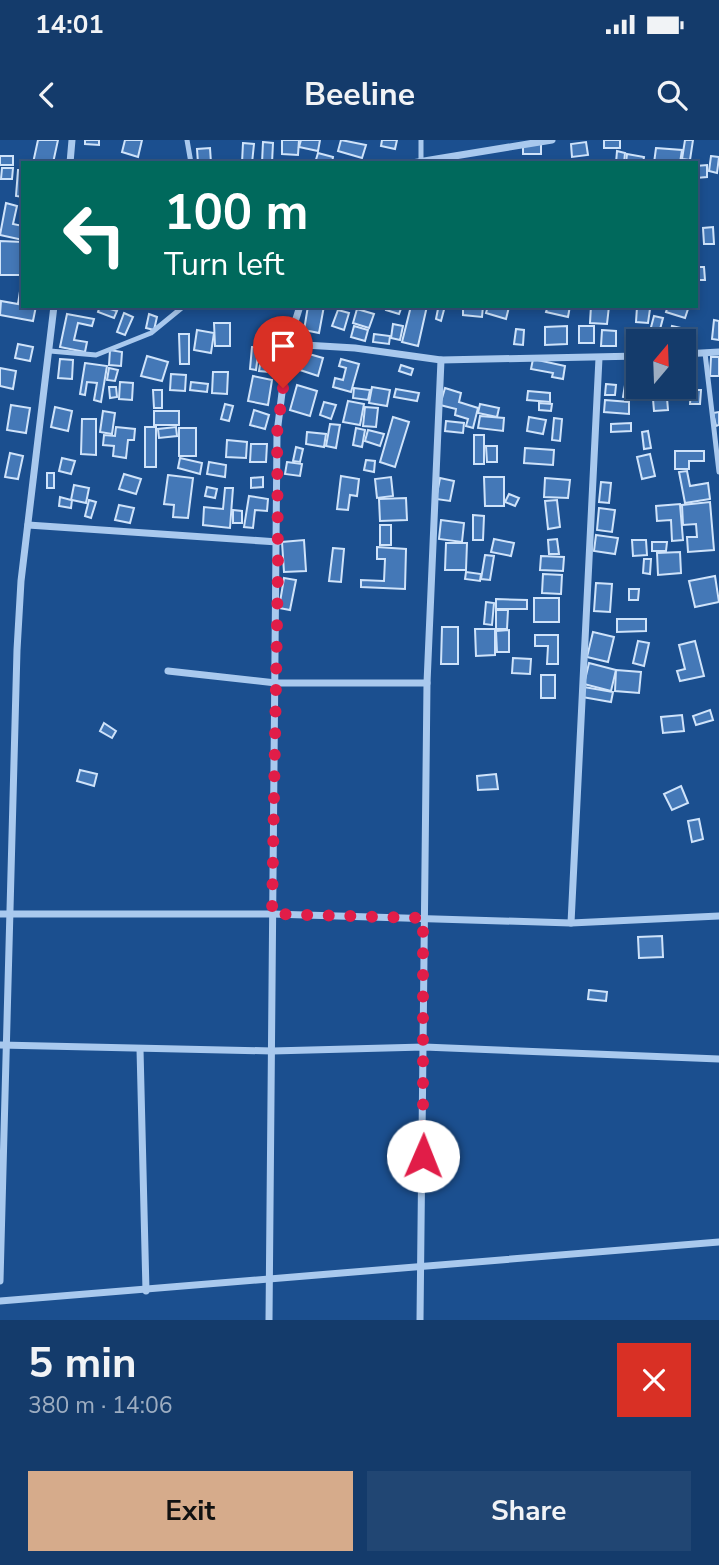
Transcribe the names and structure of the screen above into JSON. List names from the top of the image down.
{
  "north": "top",
  "page": {
    "status": "14:01",
    "header": "Beeline",
    "turn": ["100 m", "Turn left"],
    "heading": ["5 min", "380 m · 14:06"],
    "buttons": ["Exit", "Share"]
  }
}
